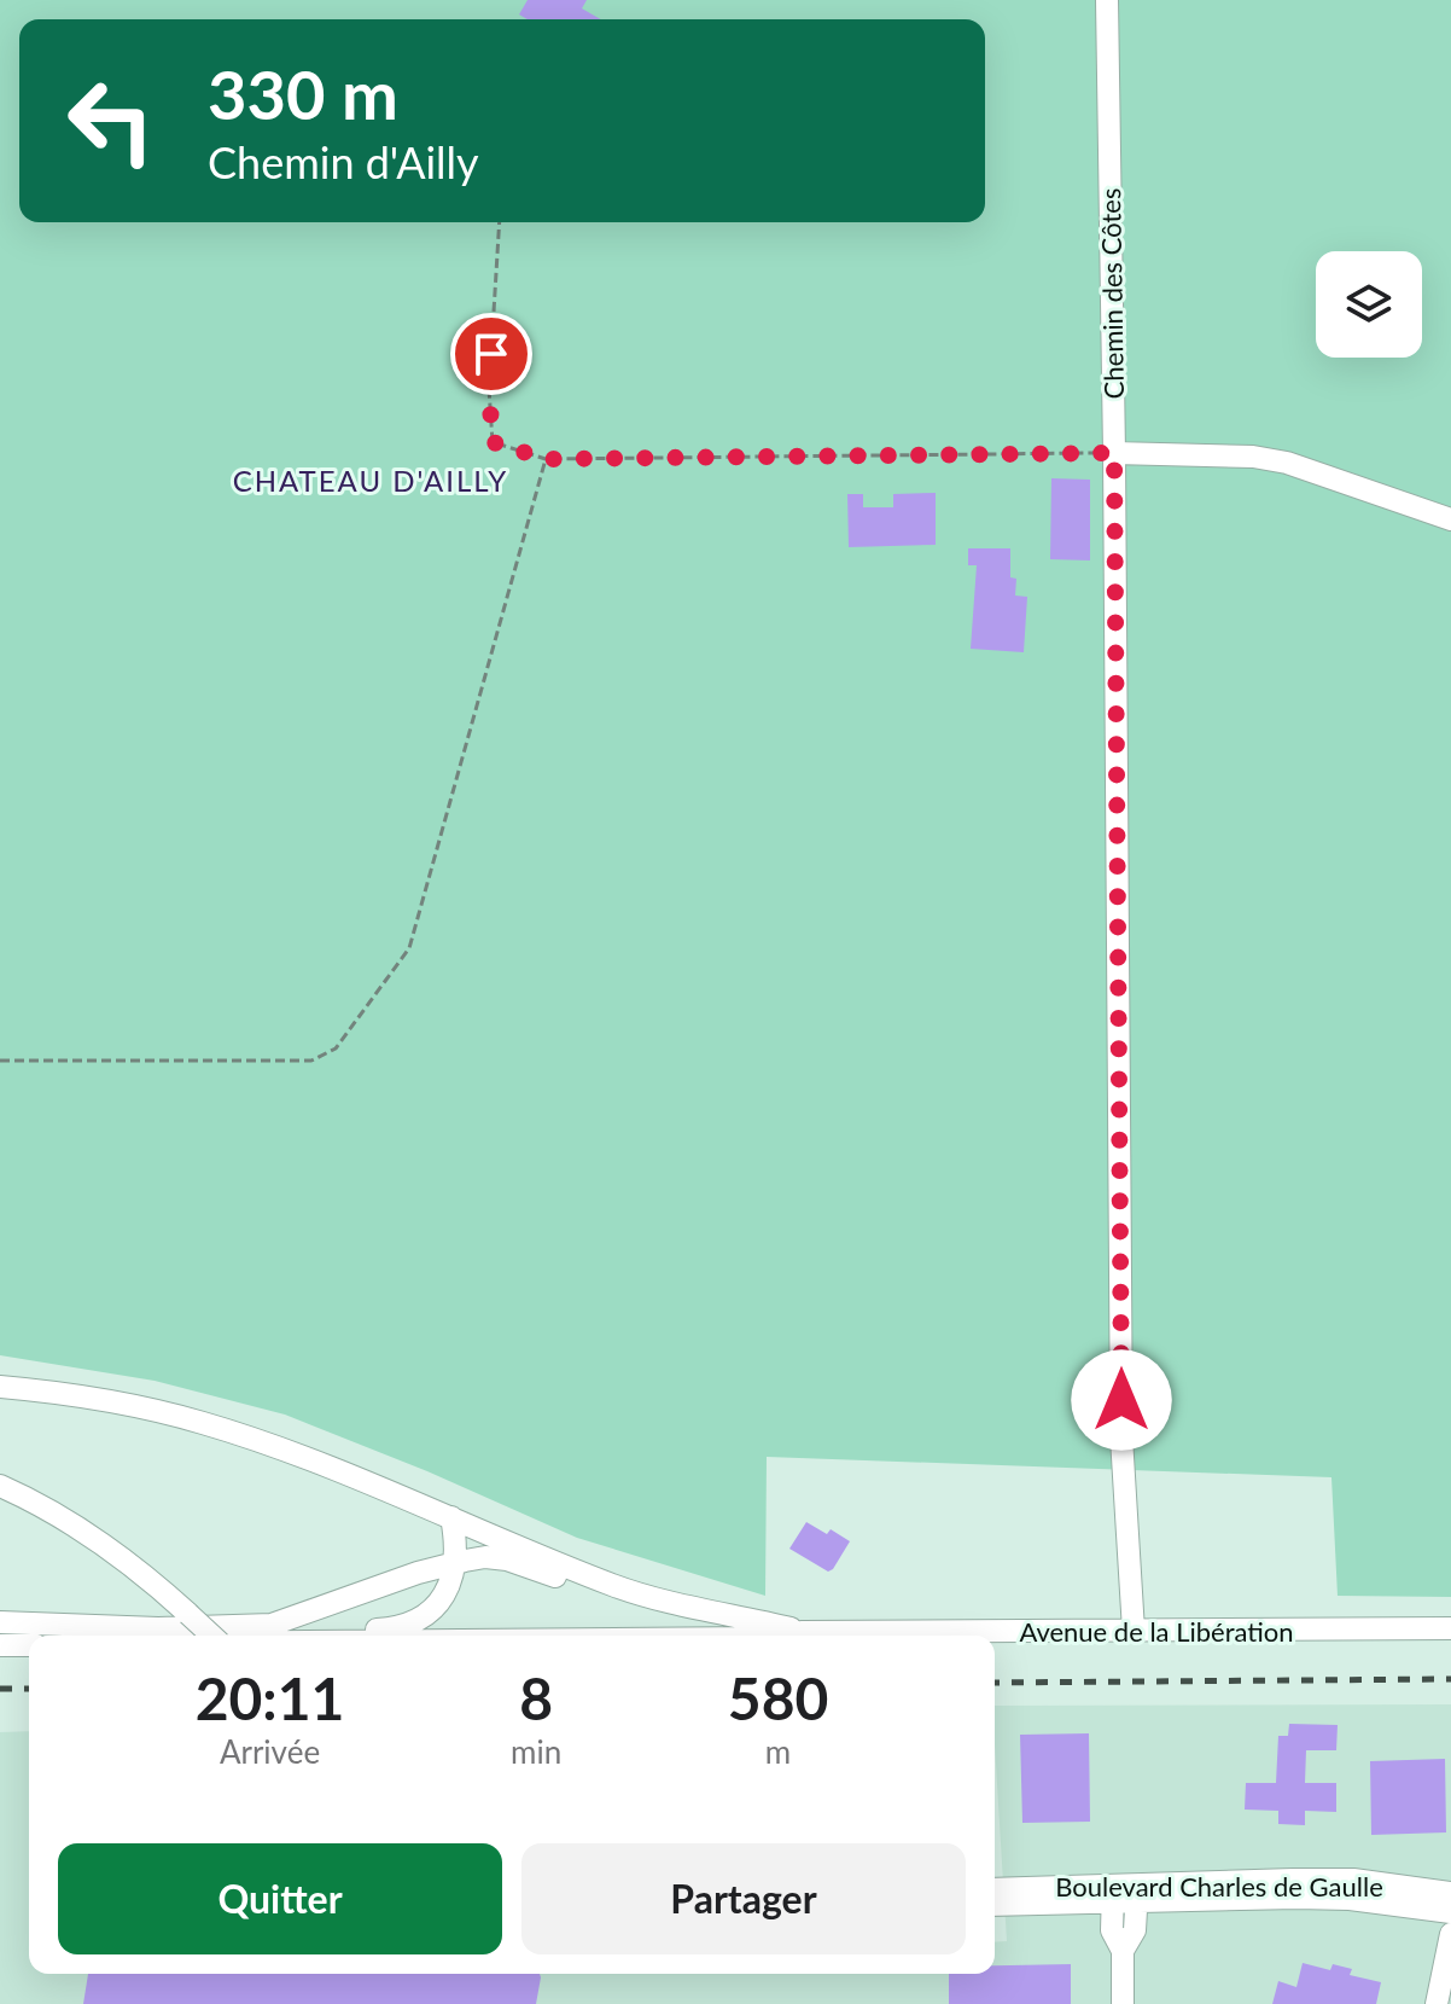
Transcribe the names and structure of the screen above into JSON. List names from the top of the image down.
{
  "streets": {
    "street": ["Chemin des Côtes", "Avenue de la Libération", "Boulevard Charles de Gaulle"]
  },
  "crossings": [
    ["Chemin des Côtes", "Avenue de la Libération"]
  ],
  "districts": ["CHATEAU D'AILLY"],
  "page": {
    "turn": ["330 m", "Chemin d'Ailly"],
    "eta": [
      "20:11",
      "Arrivée",
      "8",
      "min",
      "580",
      "m"
    ],
    "buttons": ["Quitter", "Partager"]
  }
}
